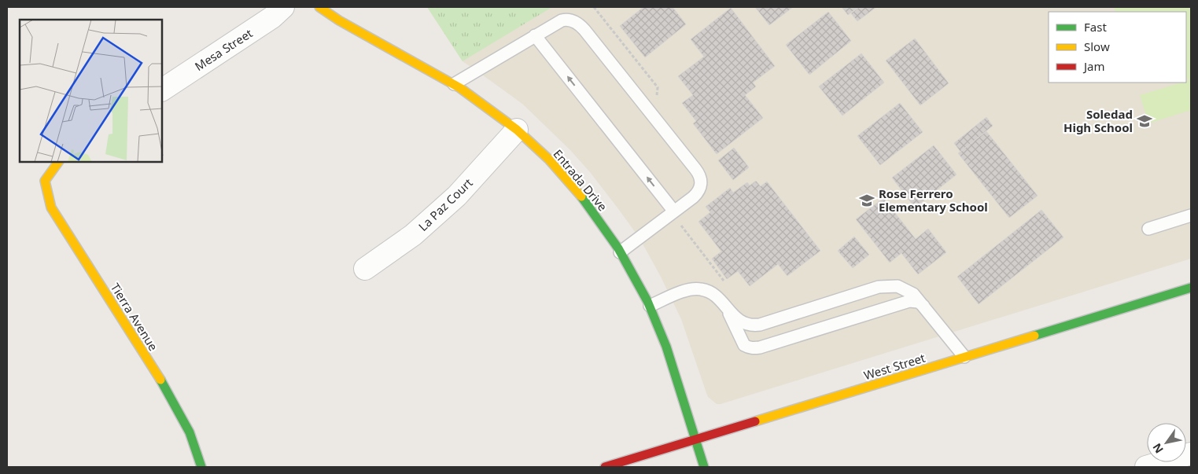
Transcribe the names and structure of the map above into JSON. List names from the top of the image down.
{
  "streets": {
    "street": [
      "Mesa Street",
      "Entrada Drive",
      "La Paz Court",
      "Tierra Avenue",
      "West Street"
    ]
  },
  "crossings": [
    ["Entrada Drive", "La Paz Court"],
    ["Entrada Drive", "West Street"]
  ],
  "places": {
    "school or university": ["Soledad High School", "Rose Ferrero Elementary School"]
  },
  "legend": ["Fast", "Slow", "Jam"],
  "north": "bottom left"
}
